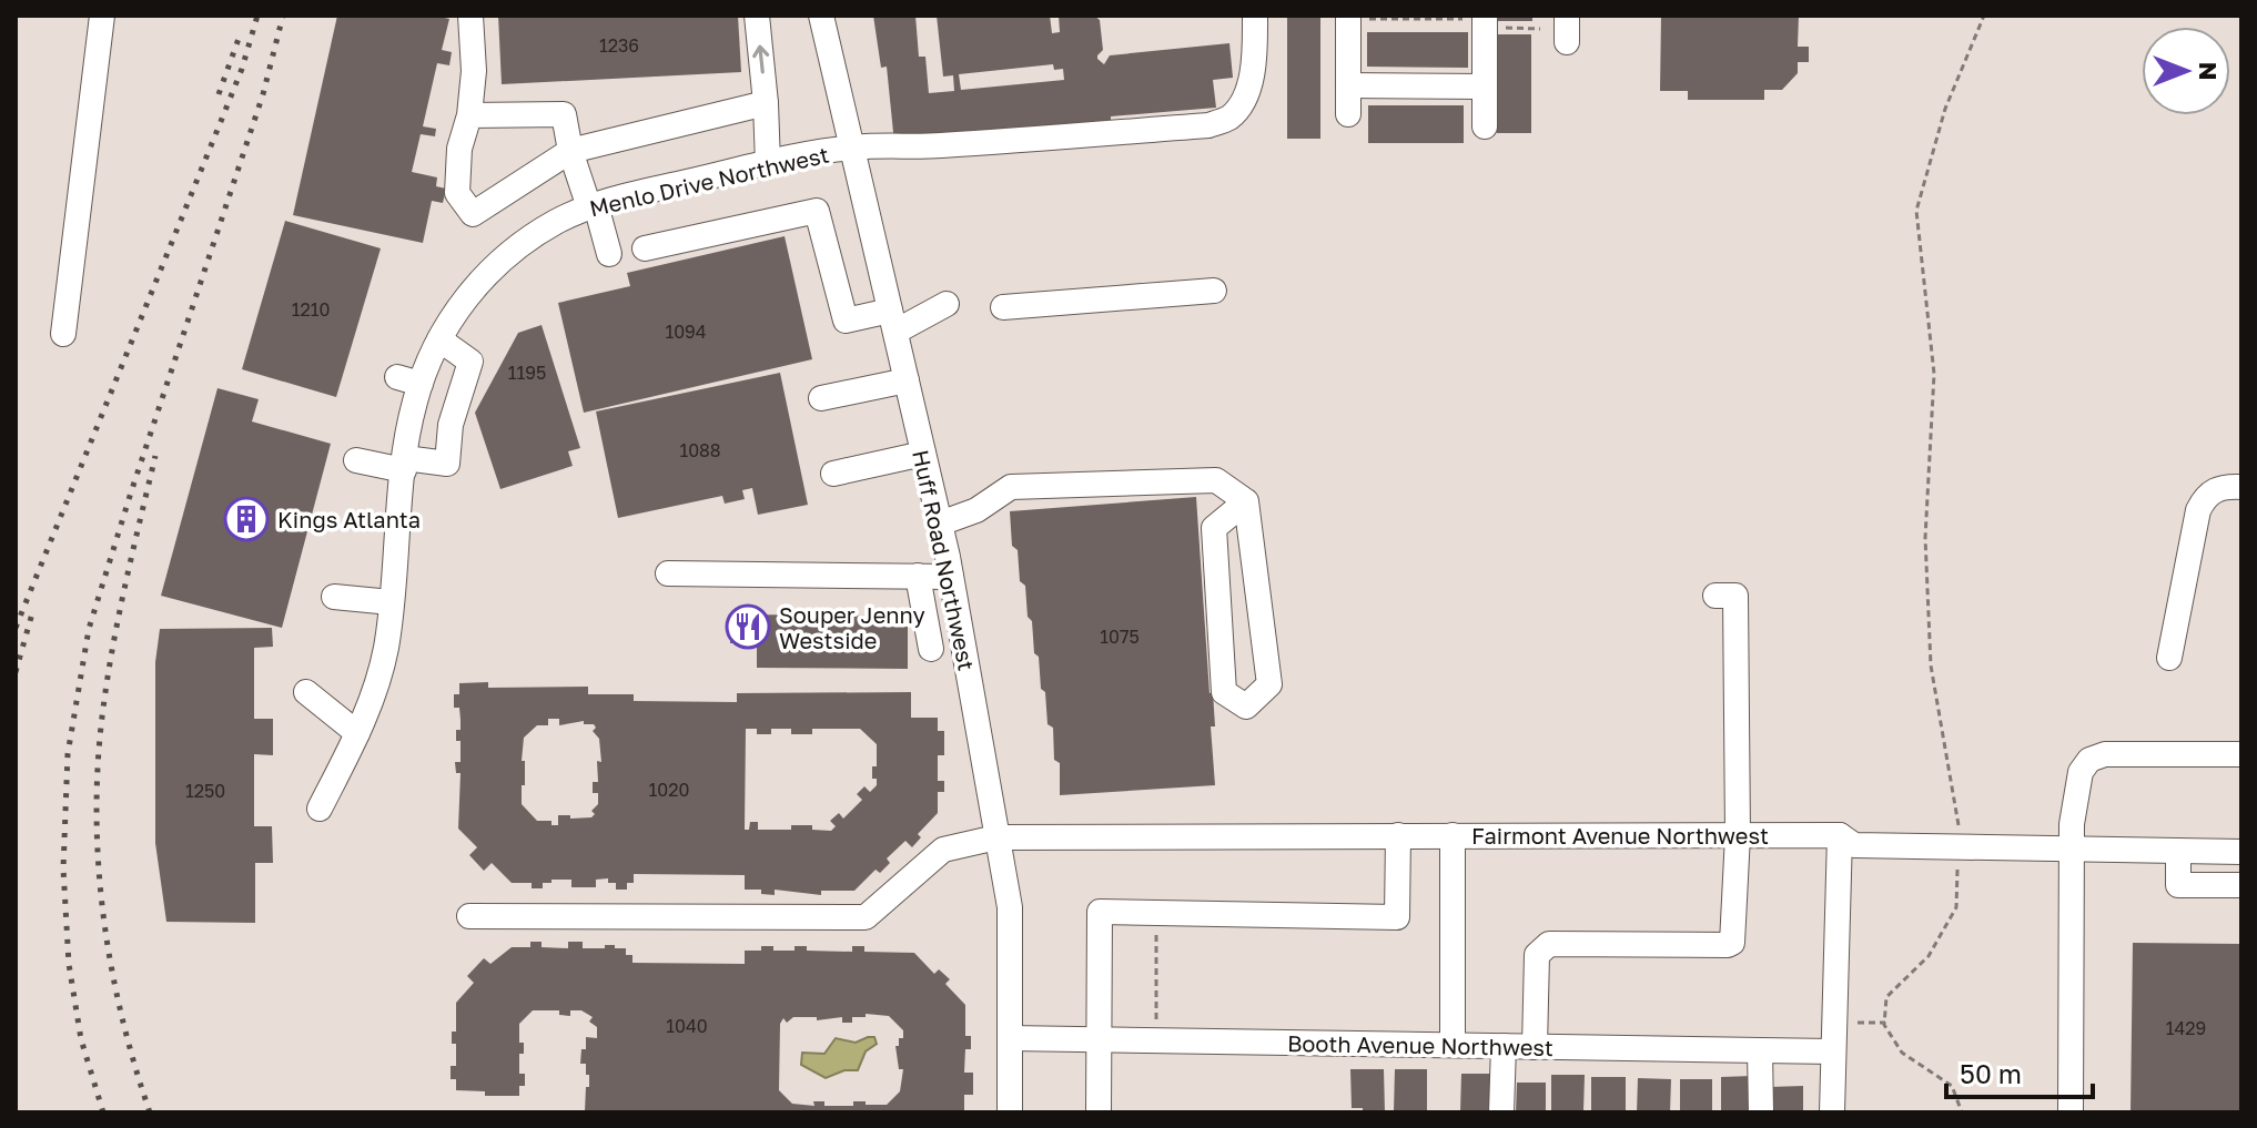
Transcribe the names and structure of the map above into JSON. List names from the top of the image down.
{
  "streets": {
    "street": [
      "Menlo Drive Northwest",
      "Huff Road Northwest",
      "Fairmont Avenue Northwest",
      "Booth Avenue Northwest"
    ]
  },
  "crossings": [
    ["Menlo Drive Northwest", "Huff Road Northwest"],
    ["Huff Road Northwest", "Fairmont Avenue Northwest"],
    ["Huff Road Northwest", "Booth Avenue Northwest"]
  ],
  "places": {
    "building": ["Kings Atlanta"],
    "restaurant": ["Souper Jenny Westside"]
  },
  "house_numbers": [
    "1236",
    "1210",
    "1094",
    "1195",
    "1088",
    "1075",
    "1020",
    "1250",
    "1040",
    "1429"
  ],
  "scale_bar": "50 m",
  "north": "right"
}
